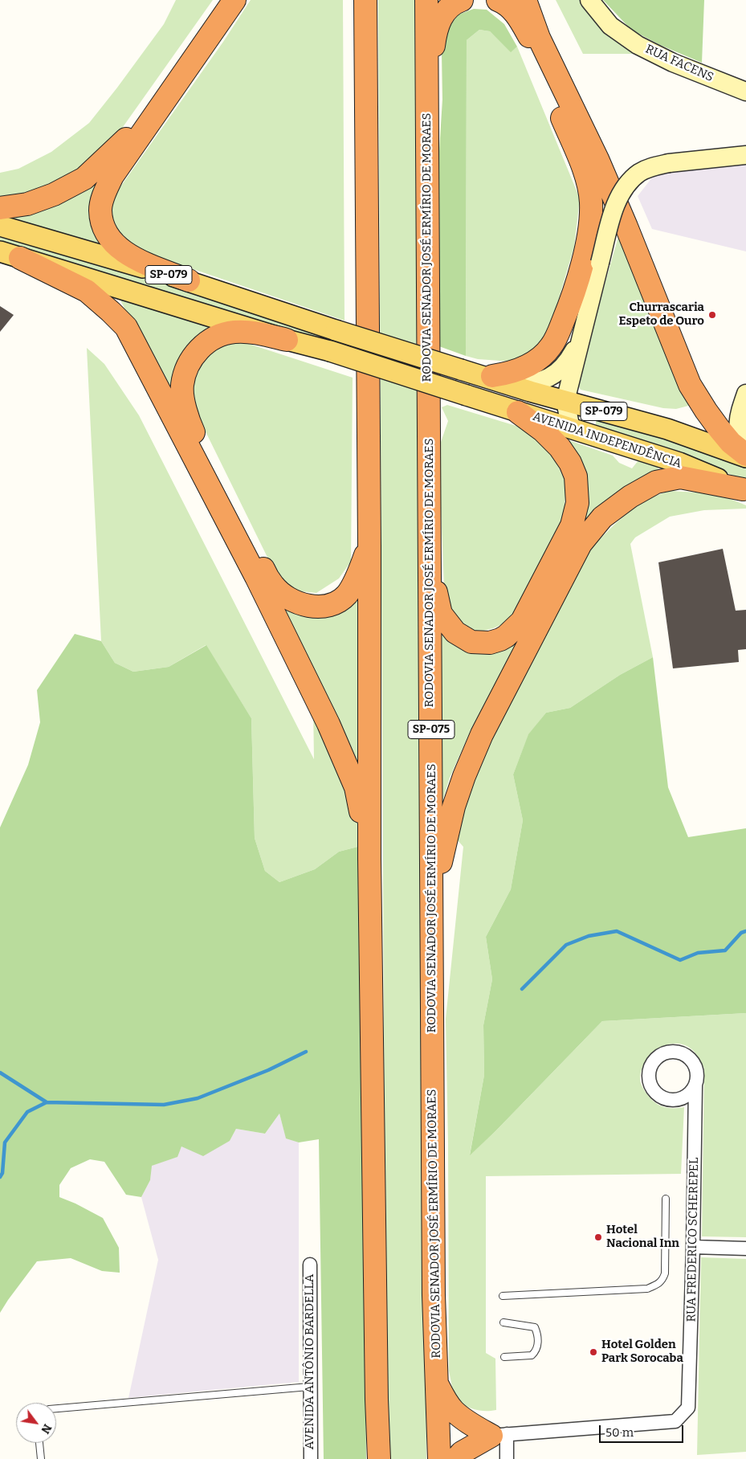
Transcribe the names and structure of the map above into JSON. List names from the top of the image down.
{
  "streets": {
    "highway": ["RODOVIA SENADOR JOSÉ ERMÍRIO DE MORAES", "SP-075"],
    "main road": ["RUA FACENS", "SP-079", "AVENIDA INDEPENDÊNCIA"],
    "street": ["RUA FREDERICO SCHEREPEL", "AVENIDA ANTÔNIO BARDELLA"]
  },
  "crossings": [
    ["SP-079", "AVENIDA INDEPENDÊNCIA"]
  ],
  "places": ["Churrascaria Espeto de Ouro", "Hotel Nacional Inn", "Hotel Golden Park Sorocaba"],
  "scale_bar": "50 m",
  "north": "bottom right"
}
